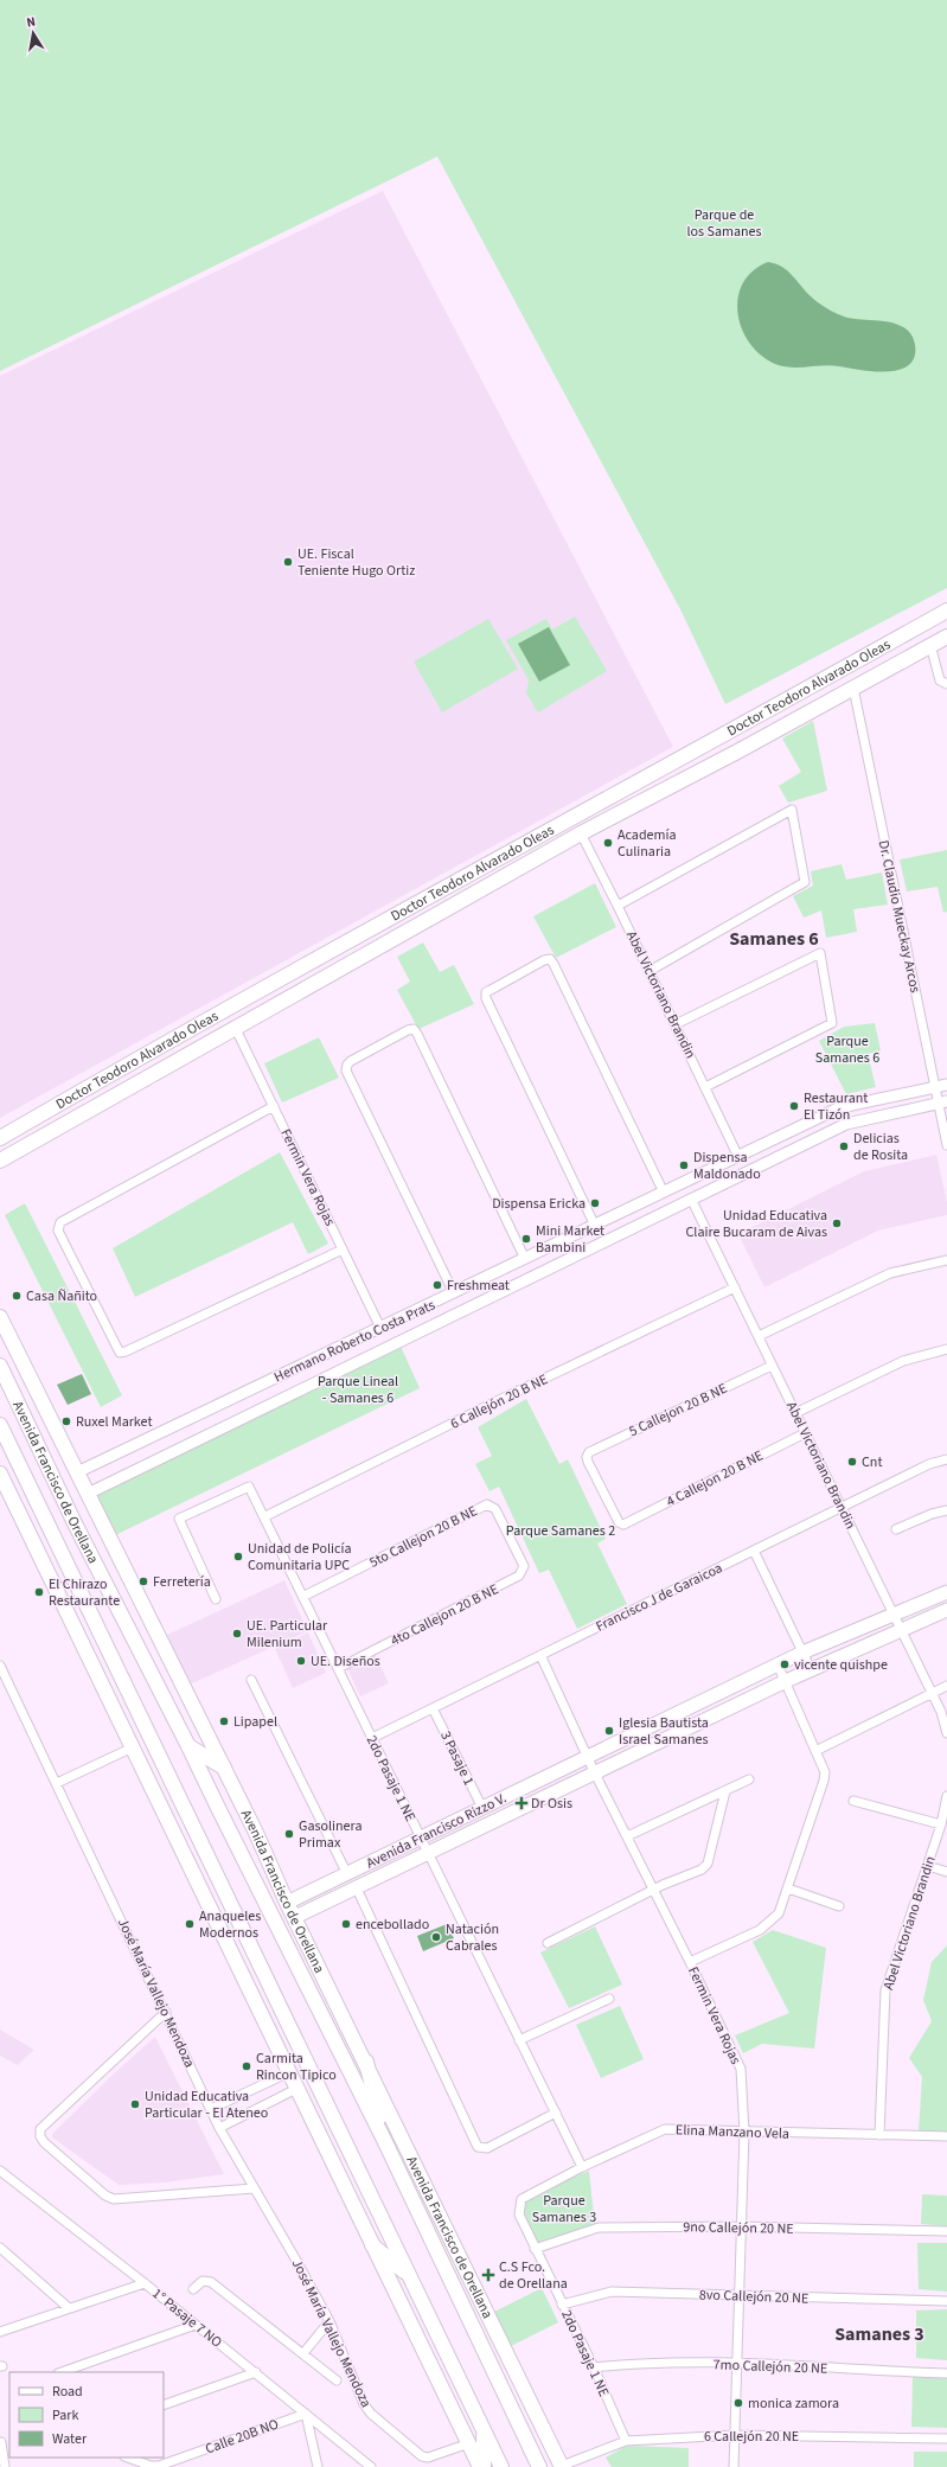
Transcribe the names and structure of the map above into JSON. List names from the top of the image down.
{
  "streets": {
    "main road": ["Doctor Teodoro Alvarado Oleas", "Avenida Francisco de Orellana", "Avenida Francisco Rizzo V."],
    "street": [
      "Dr. Claudio Mueckay Arcos",
      "Abel Victoriano Brandin",
      "Fermin Vera Rojas",
      "Hermano Roberto Costa Prats",
      "6 Callejón 20 B NE",
      "5 Callejon 20 B NE",
      "4 Callejon 20 B NE",
      "5to Callejon 20 B NE",
      "Francisco J de Garaicoa",
      "4to Callejon 20 B NE",
      "3 Pasaje 1",
      "2do Pasaje 1 NE",
      "José María Vallejo Mendoza",
      "Elina Manzano Vela",
      "9no Callejón 20 NE",
      "8vo Callejón 20 NE",
      "1° Pasaje 7 NO",
      "7mo Callejón 20 NE",
      "Calle 20B NO",
      "6 Callejón 20 NE"
    ]
  },
  "crossings": [
    ["Doctor Teodoro Alvarado Oleas", "Dr. Claudio Mueckay Arcos"],
    ["Doctor Teodoro Alvarado Oleas", "Abel Victoriano Brandin"],
    ["Doctor Teodoro Alvarado Oleas", "Fermin Vera Rojas"],
    ["Dr. Claudio Mueckay Arcos", "Hermano Roberto Costa Prats"],
    ["Abel Victoriano Brandin", "Hermano Roberto Costa Prats"],
    ["Abel Victoriano Brandin", "6 Callejón 20 B NE"],
    ["Abel Victoriano Brandin", "5 Callejon 20 B NE"],
    ["Abel Victoriano Brandin", "4 Callejon 20 B NE"],
    ["Abel Victoriano Brandin", "Francisco J de Garaicoa"],
    ["Abel Victoriano Brandin", "Avenida Francisco Rizzo V."],
    ["Abel Victoriano Brandin", "Elina Manzano Vela"],
    ["Fermin Vera Rojas", "Hermano Roberto Costa Prats"],
    ["Fermin Vera Rojas", "Francisco J de Garaicoa"],
    ["Fermin Vera Rojas", "Avenida Francisco Rizzo V."],
    ["Fermin Vera Rojas", "Elina Manzano Vela"],
    ["Fermin Vera Rojas", "9no Callejón 20 NE"],
    ["Fermin Vera Rojas", "8vo Callejón 20 NE"],
    ["Fermin Vera Rojas", "7mo Callejón 20 NE"],
    ["Fermin Vera Rojas", "6 Callejón 20 NE"],
    ["Hermano Roberto Costa Prats", "Avenida Francisco de Orellana"],
    ["6 Callejón 20 B NE", "2do Pasaje 1 NE"],
    ["5 Callejon 20 B NE", "4 Callejon 20 B NE"],
    ["Avenida Francisco de Orellana", "Avenida Francisco Rizzo V."],
    ["Avenida Francisco de Orellana", "6 Callejón 20 NE"],
    ["5to Callejon 20 B NE", "4to Callejon 20 B NE"],
    ["5to Callejon 20 B NE", "2do Pasaje 1 NE"],
    ["Francisco J de Garaicoa", "3 Pasaje 1"],
    ["Francisco J de Garaicoa", "2do Pasaje 1 NE"],
    ["4to Callejon 20 B NE", "2do Pasaje 1 NE"],
    ["3 Pasaje 1", "Avenida Francisco Rizzo V."],
    ["2do Pasaje 1 NE", "Avenida Francisco Rizzo V."],
    ["2do Pasaje 1 NE", "Elina Manzano Vela"],
    ["2do Pasaje 1 NE", "9no Callejón 20 NE"],
    ["2do Pasaje 1 NE", "8vo Callejón 20 NE"],
    ["2do Pasaje 1 NE", "7mo Callejón 20 NE"],
    ["2do Pasaje 1 NE", "6 Callejón 20 NE"],
    ["1° Pasaje 7 NO", "Calle 20B NO"]
  ],
  "districts": ["Samanes 6", "Samanes 3"],
  "parks": [
    "Parque de los Samanes",
    "Parque Samanes 6",
    "Parque Lineal - Samanes 6",
    "Parque Samanes 2",
    "Parque Samanes 3"
  ],
  "places": {
    "other": [
      "UE. Fiscal Teniente Hugo Ortiz",
      "Academía Culinaria",
      "Restaurant El Tizón",
      "Delicias de Rosita",
      "Dispensa Maldonado",
      "Dispensa Ericka",
      "Unidad Educativa Claire Bucaram de Aivas",
      "Mini Market Bambini",
      "Freshmeat",
      "Casa Ñañito",
      "Ruxel Market",
      "Cnt",
      "Unidad de Policía Comunitaria UPC",
      "Ferretería",
      "El Chirazo Restaurante",
      "UE. Particular Milenium",
      "UE. Diseños",
      "vicente quishpe",
      "Lipapel",
      "Iglesia Bautista Israel Samanes",
      "Gasolinera Primax",
      "Anaqueles Modernos",
      "encebollado",
      "Natación Cabrales",
      "Carmita Rincon Tipico",
      "Unidad Educativa Particular - El Ateneo",
      "monica zamora"
    ],
    "health": ["Dr Osis", "C.S Fco. de Orellana"]
  },
  "legend": ["Road", "Park", "Water"],
  "north": "top"
}
